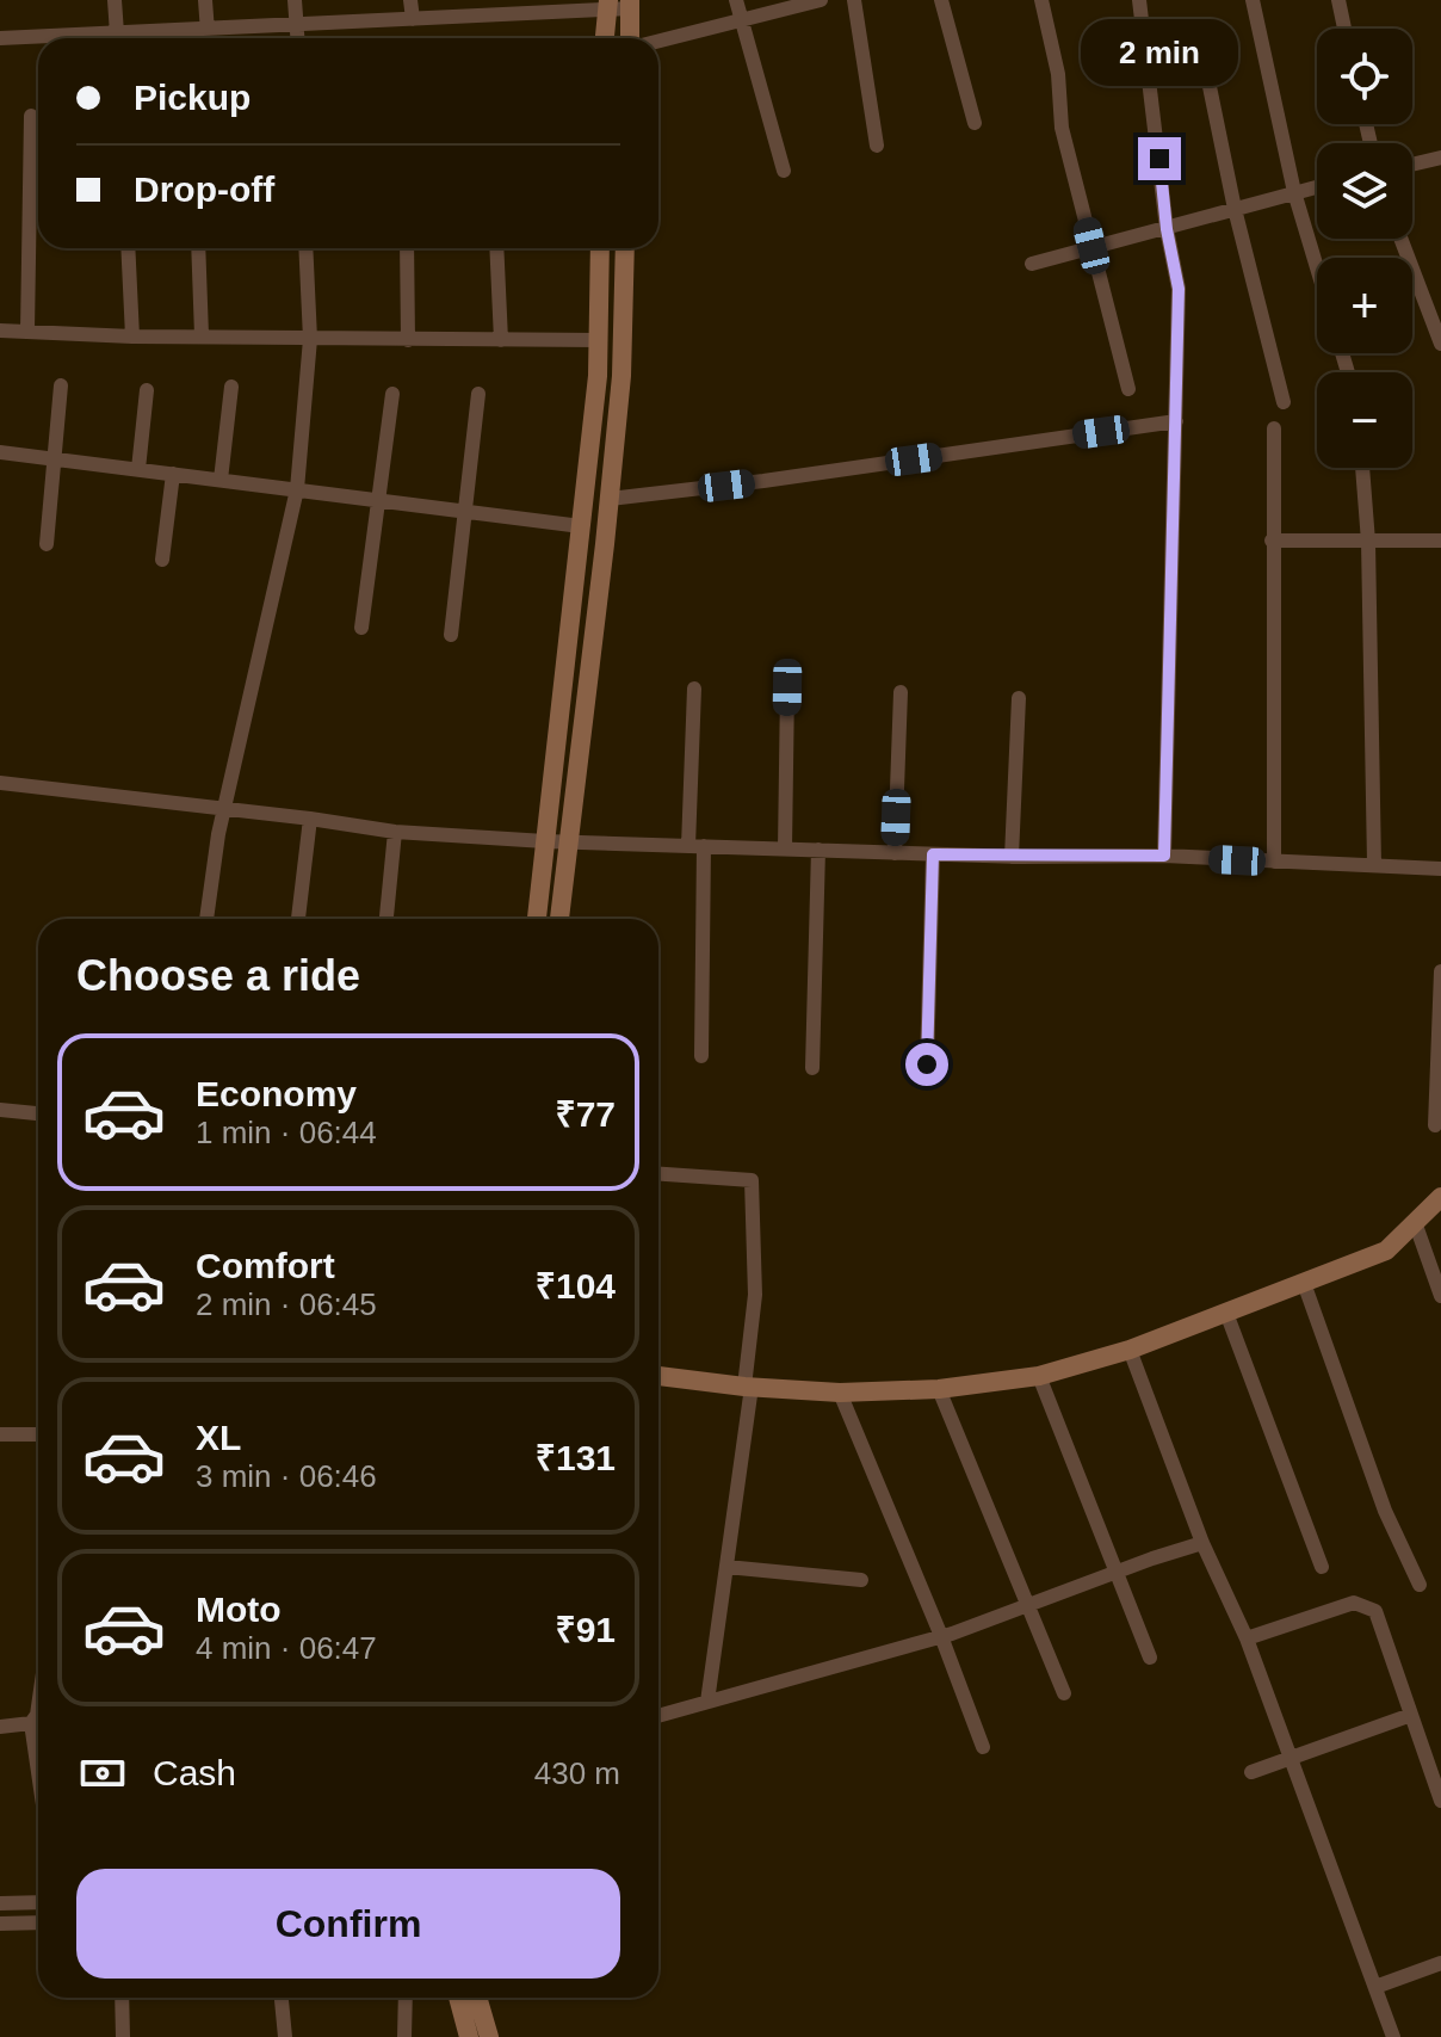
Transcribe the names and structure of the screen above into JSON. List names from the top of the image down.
{
  "page": {
    "bubble": "2 min",
    "map_buttons": ["+", "−"],
    "banner": ["Pickup", "Drop-off"],
    "heading": "Choose a ride",
    "list": [
      {
        "name": "Economy",
        "note": "1 min · 06:44",
        "value": "₹77"
      },
      {
        "name": "Comfort",
        "note": "2 min · 06:45",
        "value": "₹104"
      },
      {
        "name": "XL",
        "note": "3 min · 06:46",
        "value": "₹131"
      },
      {
        "name": "Moto",
        "note": "4 min · 06:47",
        "value": "₹91"
      }
    ],
    "pay": ["Cash", "430 m"],
    "buttons": "Confirm"
  }
}
